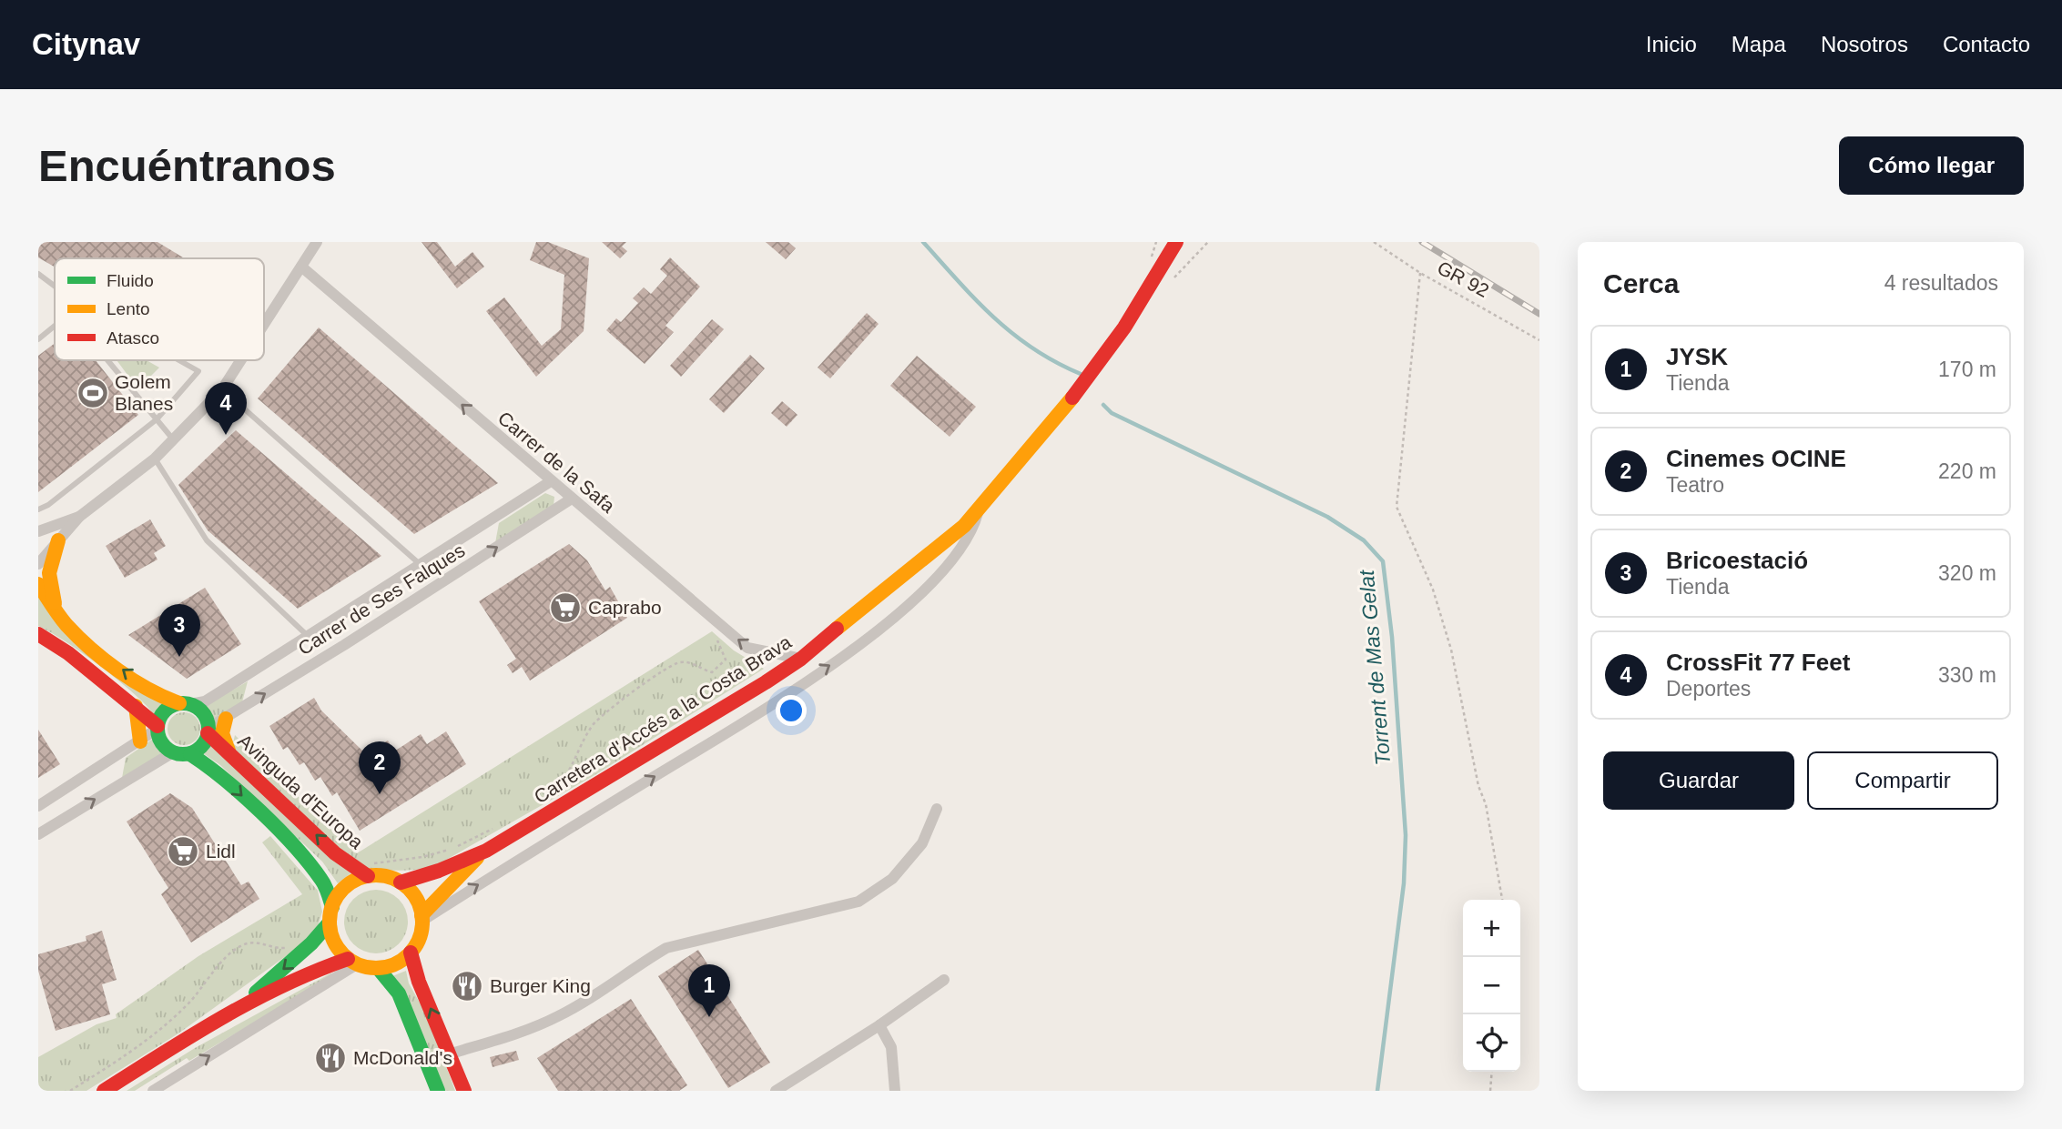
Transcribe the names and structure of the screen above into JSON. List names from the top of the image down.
{
  "streets": {
    "main road": ["Carretera d'Accés a la Costa Brava", "Avinguda d'Europa"],
    "street": ["Carrer de la Safa", "Carrer de Ses Falques"],
    "path": ["GR 92"]
  },
  "crossings": [
    ["Carrer de la Safa", "Carrer de Ses Falques"],
    ["Carrer de la Safa", "Carretera d'Accés a la Costa Brava"],
    ["Carrer de Ses Falques", "Avinguda d'Europa"],
    ["Carretera d'Accés a la Costa Brava", "Avinguda d'Europa"]
  ],
  "one_way": ["Carrer de la Safa"],
  "water": ["Torrent de Mas Gelat"],
  "places": {
    "sports": ["Golem Blanes"],
    "supermarket": ["Caprabo", "Lidl"],
    "restaurant": ["Burger King", "McDonald's"]
  },
  "legend": ["Fluido", "Lento", "Atasco"],
  "page": {
    "header": "Citynav",
    "nav": [
      "Inicio",
      "Mapa",
      "Nosotros",
      "Contacto"
    ],
    "buttons": [
      "Cómo llegar",
      ["Guardar", "Compartir"]
    ],
    "title": "Encuéntranos",
    "heading": ["Cerca", "4 resultados"],
    "list": [
      {
        "mark": "1",
        "name": "JYSK",
        "note": "Tienda",
        "value": "170 m"
      },
      {
        "mark": "2",
        "name": "Cinemes OCINE",
        "note": "Teatro",
        "value": "220 m"
      },
      {
        "mark": "3",
        "name": "Bricoestació",
        "note": "Tienda",
        "value": "320 m"
      },
      {
        "mark": "4",
        "name": "CrossFit 77 Feet",
        "note": "Deportes",
        "value": "330 m"
      }
    ],
    "pins": [
      "4",
      "3",
      "2",
      "1"
    ],
    "map_buttons": ["+", "−"]
  }
}
